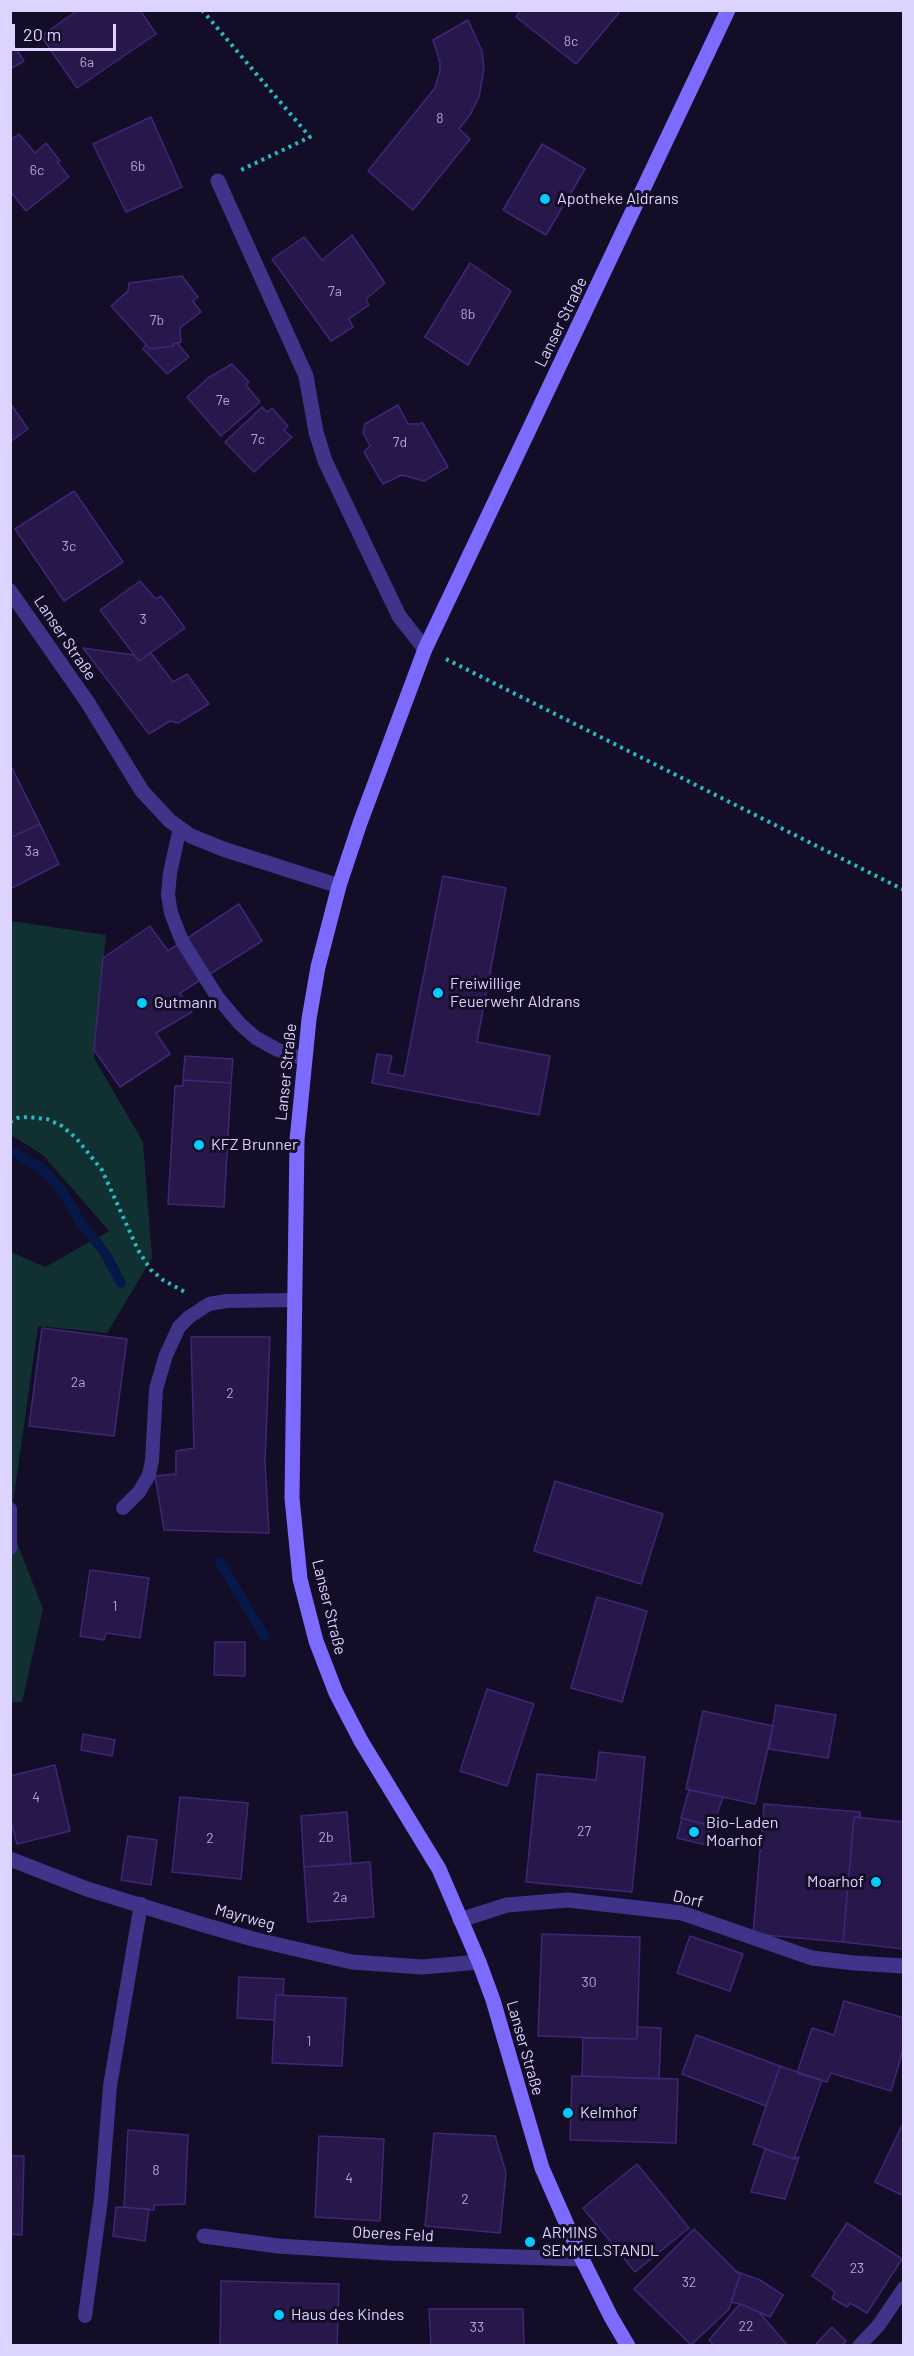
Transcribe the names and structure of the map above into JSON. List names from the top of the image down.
{
  "streets": {
    "main road": ["Lanser Straße"],
    "street": ["Dorf", "Mayrweg", "Oberes Feld"]
  },
  "crossings": [
    ["Lanser Straße", "Dorf"],
    ["Lanser Straße", "Mayrweg"],
    ["Lanser Straße", "Oberes Feld"]
  ],
  "places": [
    "Apotheke Aldrans",
    "Freiwillige Feuerwehr Aldrans",
    "Gutmann",
    "KFZ Brunner",
    "Bio-Laden Moarhof",
    "Moarhof",
    "Kelmhof",
    "ARMINS SEMMELSTANDL",
    "Haus des Kindes"
  ],
  "house_numbers": [
    "8c",
    "6a",
    "8",
    "6b",
    "6c",
    "7a",
    "8b",
    "7b",
    "7e",
    "7c",
    "7d",
    "3c",
    "3",
    "3a",
    "2a",
    "2",
    "1",
    "4",
    "27",
    "2b",
    "2",
    "2a",
    "30",
    "1",
    "8",
    "4",
    "2",
    "23",
    "32",
    "22",
    "33"
  ],
  "scale_bar": "20 m"
}
